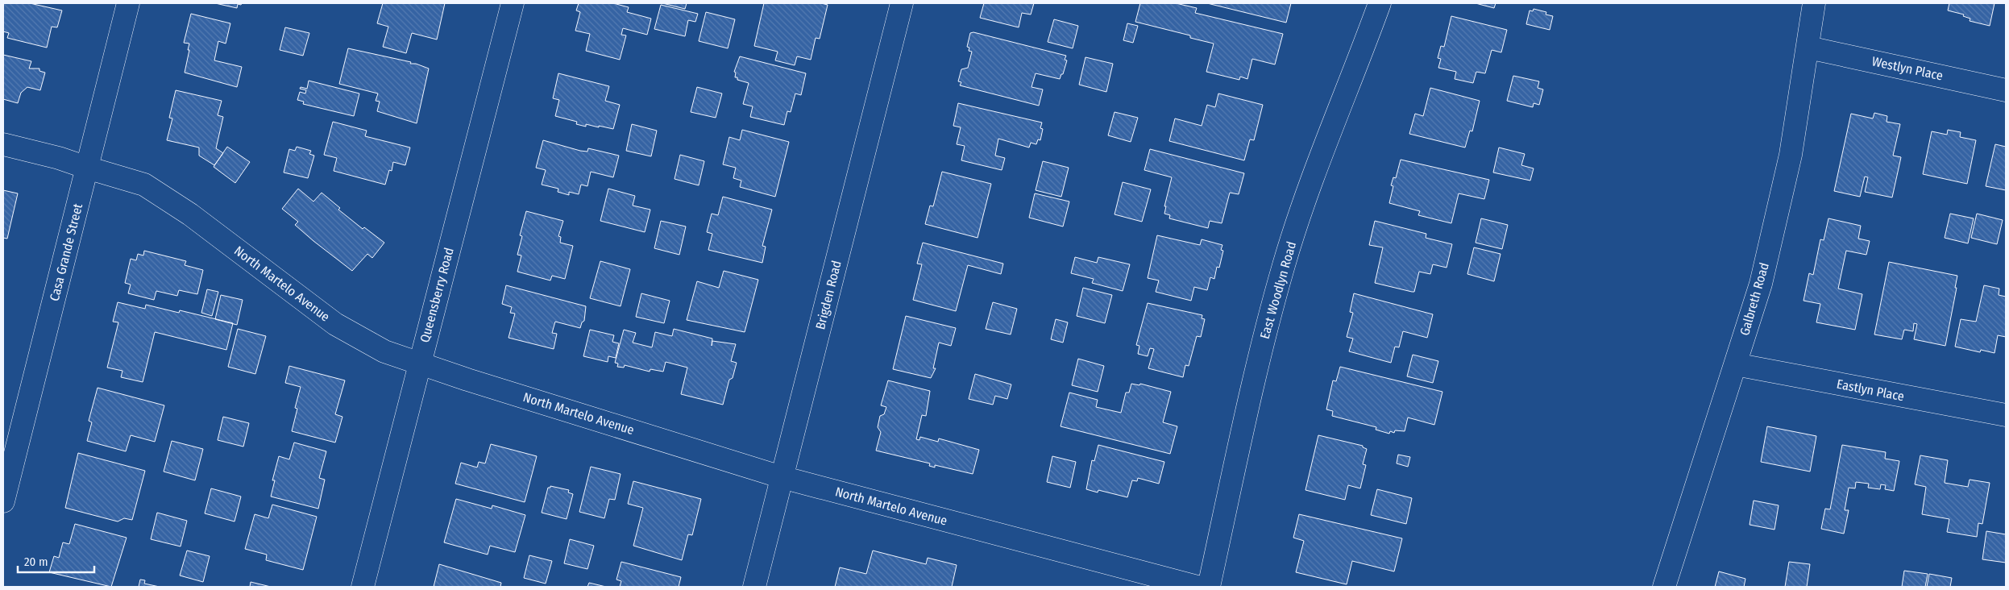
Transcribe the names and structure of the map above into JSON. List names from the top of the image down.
{
  "streets": {
    "street": [
      "Westlyn Place",
      "Casa Grande Street",
      "North Martelo Avenue",
      "East Woodlyn Road",
      "Queensberry Road",
      "Brigden Road",
      "Galbreth Road",
      "Eastlyn Place"
    ]
  },
  "crossings": [
    ["Westlyn Place", "Galbreth Road"],
    ["Casa Grande Street", "North Martelo Avenue"],
    ["North Martelo Avenue", "Queensberry Road"],
    ["North Martelo Avenue", "Brigden Road"],
    ["Galbreth Road", "Eastlyn Place"]
  ],
  "scale_bar": "20 m"
}
